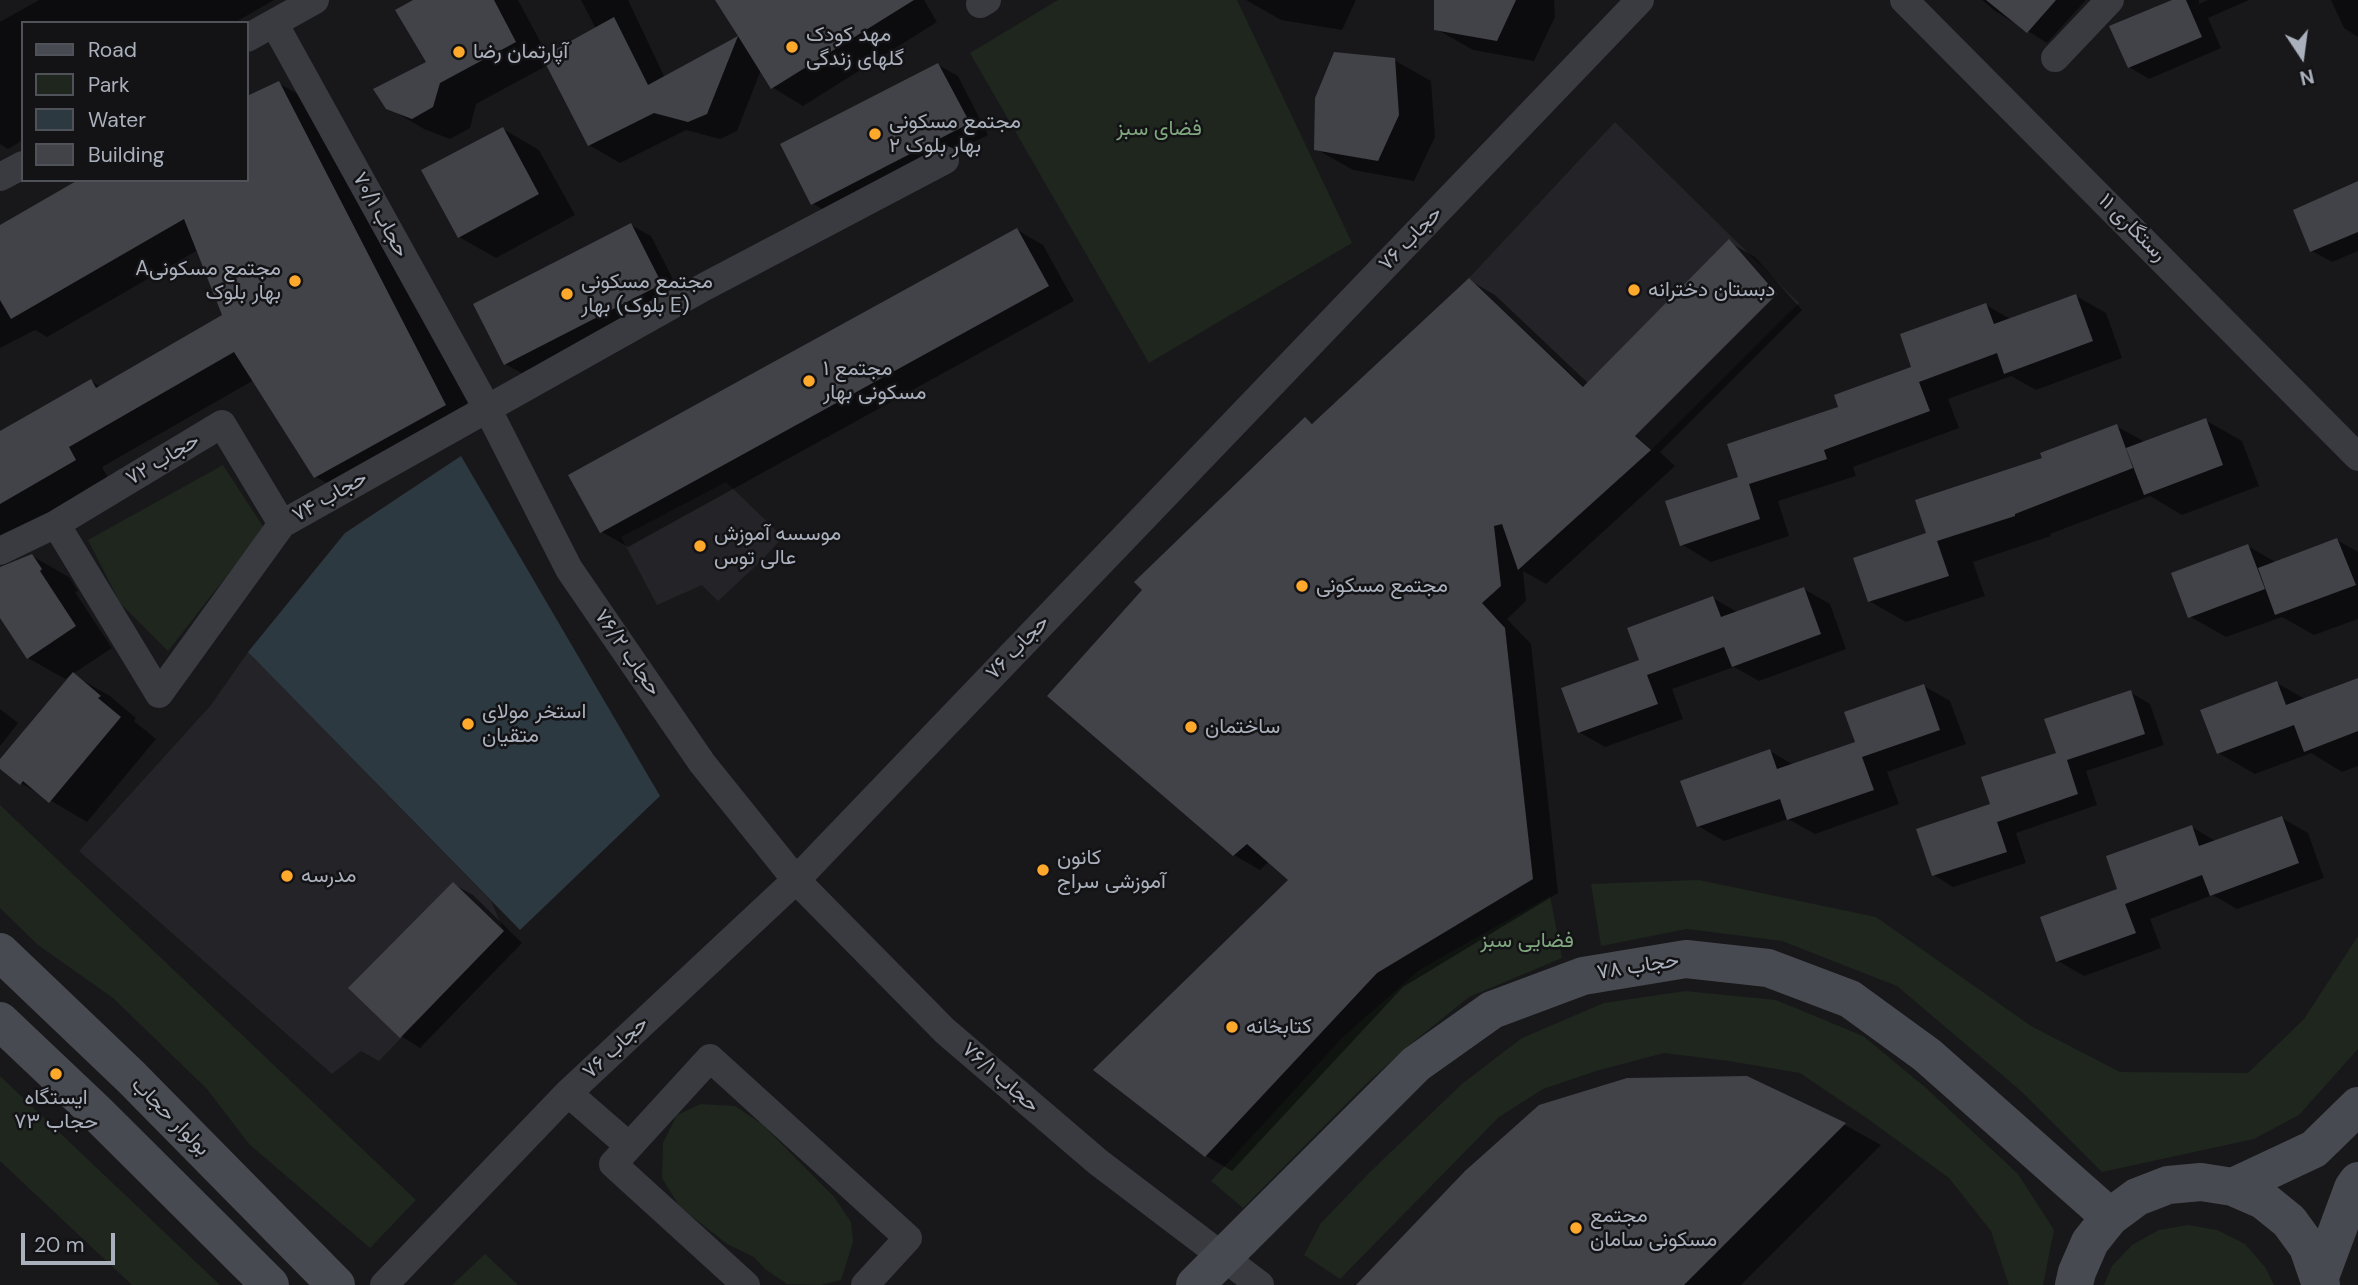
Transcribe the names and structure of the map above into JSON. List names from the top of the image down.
{
  "streets": {
    "street": [
      "حجاب ۷۰/۱",
      "رستگاری ۱۱",
      "حجاب ۷۶",
      "حجاب ۷۲",
      "حجاب ۷۴",
      "حجاب ۷۶/۲",
      "حجاب ۷۸",
      "حجاب ۷۶/۱",
      "بولوار حجاب"
    ]
  },
  "crossings": [
    ["حجاب ۷۰/۱", "حجاب ۷۴"],
    ["حجاب ۷۰/۱", "حجاب ۷۶/۲"],
    ["حجاب ۷۶", "حجاب ۷۶/۲"],
    ["حجاب ۷۶", "حجاب ۷۶/۱"],
    ["حجاب ۷۲", "حجاب ۷۴"],
    ["حجاب ۷۴", "حجاب ۷۶/۲"],
    ["حجاب ۷۶/۲", "حجاب ۷۶/۱"],
    ["حجاب ۷۸", "حجاب ۷۶/۱"]
  ],
  "parks": ["فضای سبز", "فضایی سبز"],
  "places": [
    "مهد کودک گلهای زندگی",
    "آپارتمان رضا",
    "مجتمع مسکونی بهار بلوک ۲",
    "Aمجتمع مسکونی بهار بلوک",
    "دبستان دخترانه",
    "مجتمع مسکونی بهار (بلوک E)",
    "۱ مجتمع مسکونی بهار",
    "موسسه آموزش عالی توس",
    "مجتمع مسکونی",
    "استخر مولای متقیان",
    "ساختمان",
    "کانون آموزشی سراج",
    "مدرسه",
    "کتابخانه",
    "ایستگاه حجاب ۷۳",
    "مجتمع مسکونی سامان"
  ],
  "legend": [
    "Road",
    "Park",
    "Water",
    "Building"
  ],
  "scale_bar": "20 m",
  "north": "bottom"
}
